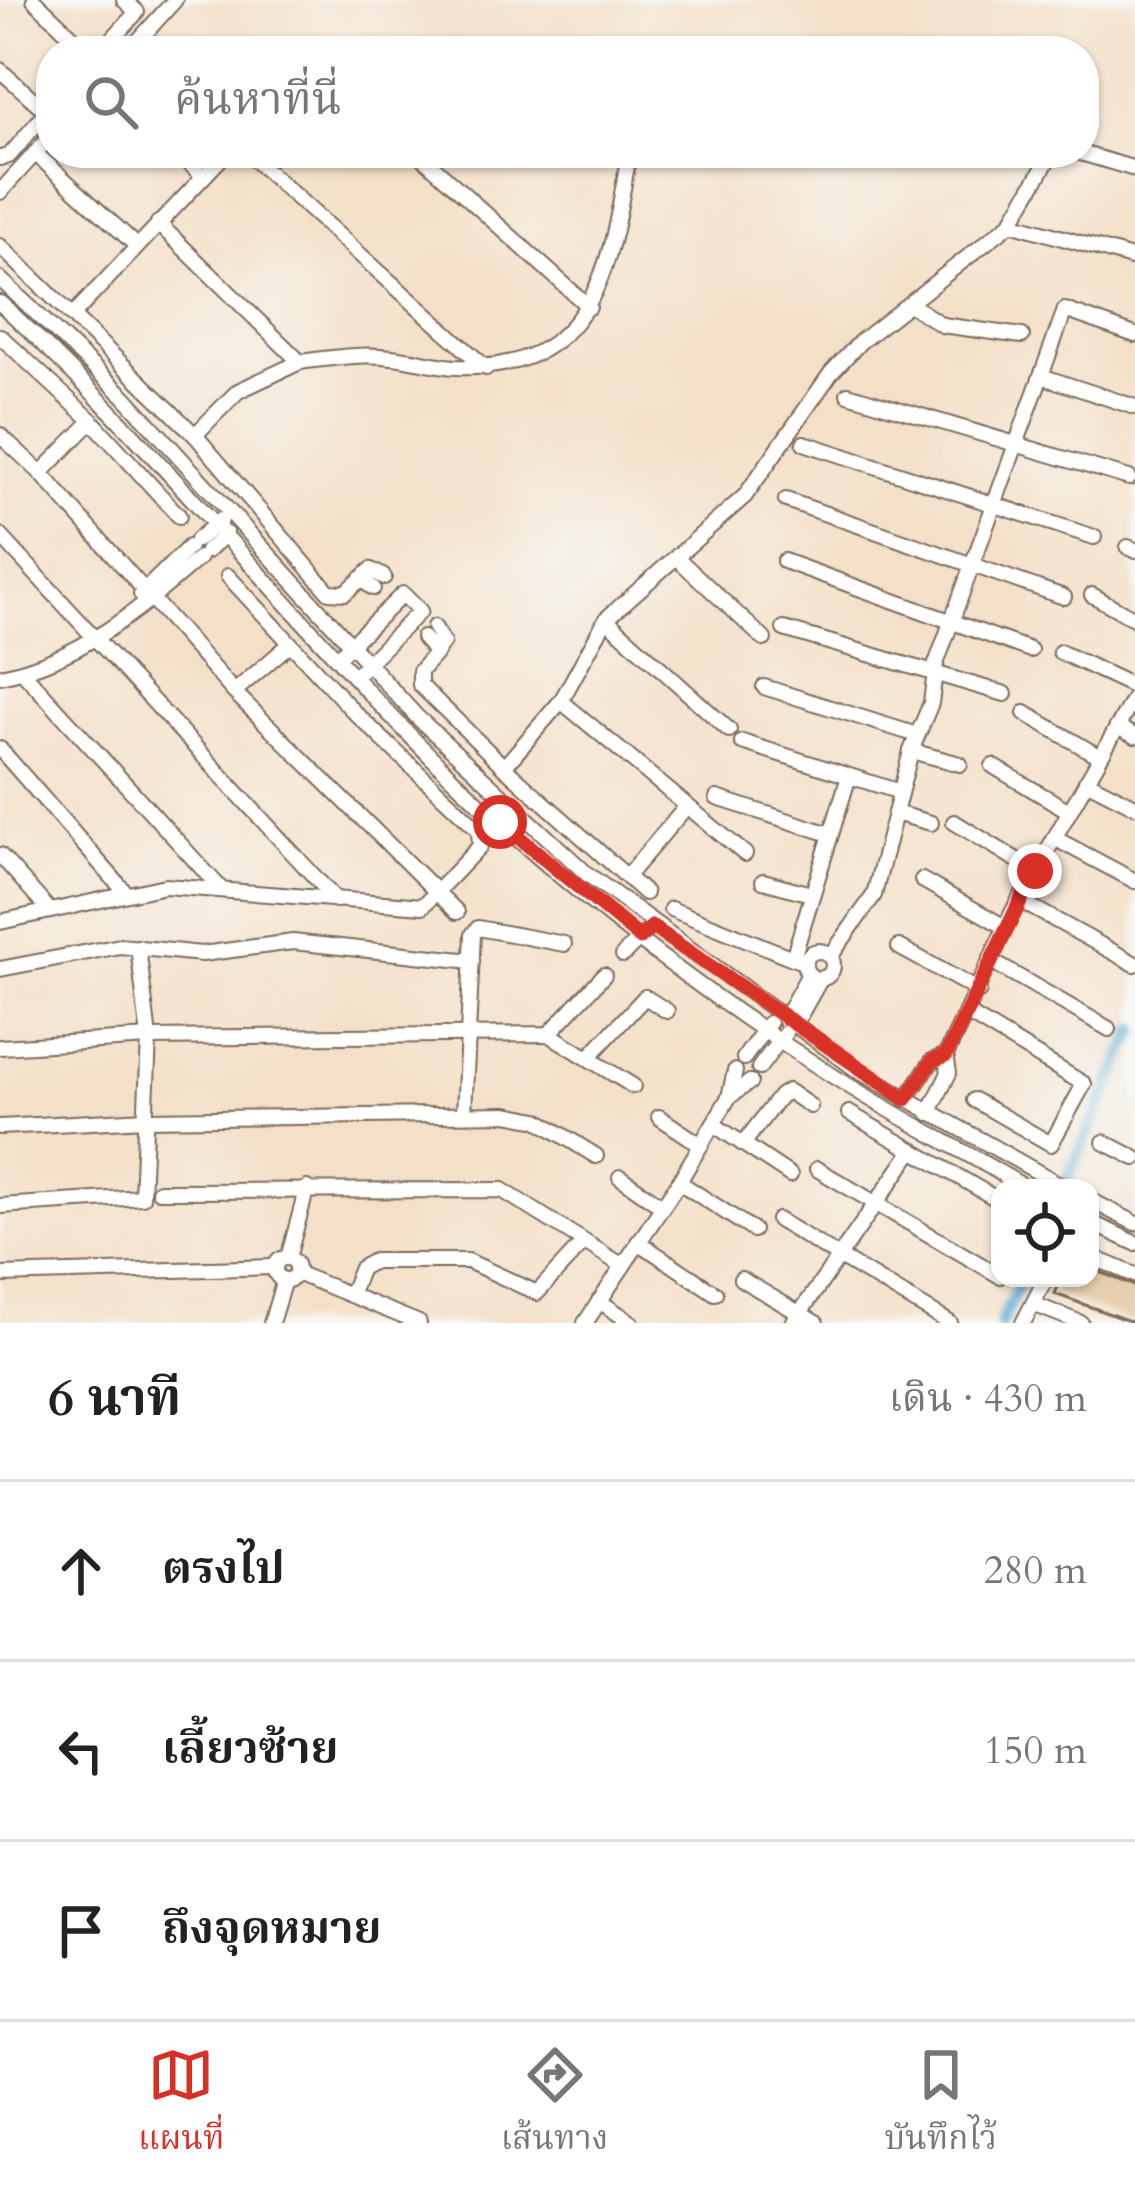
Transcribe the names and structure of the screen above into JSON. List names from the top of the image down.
{
  "page": {
    "search": "ค้นหาที่นี่",
    "heading": ["6 นาที", "เดิน · 430 m"],
    "list": [
      ["ตรงไป", "280 m"],
      ["เลี้ยวซ้าย", "150 m"],
      "ถึงจุดหมาย"
    ],
    "nav": ["แผนที่", "เส้นทาง", "บันทึกไว้"]
  }
}
